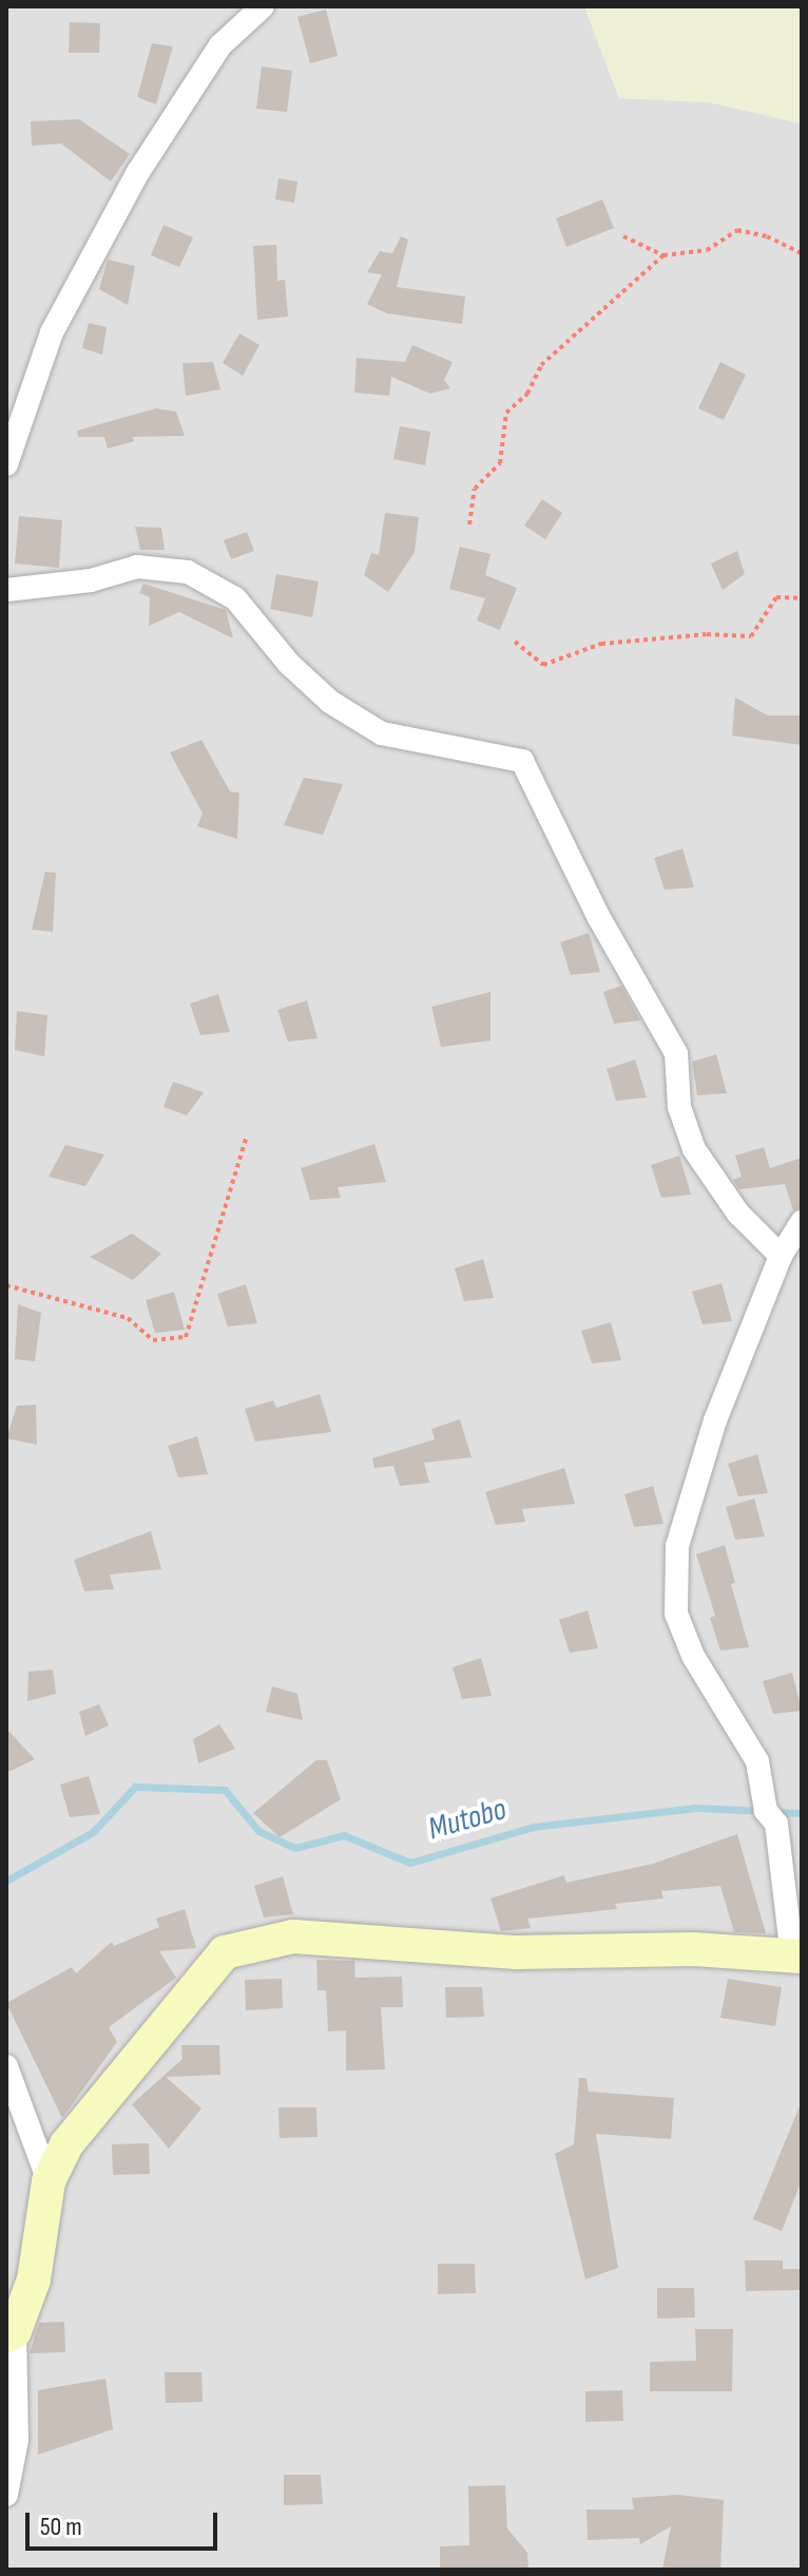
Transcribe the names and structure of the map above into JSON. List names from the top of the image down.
{
  "water": ["Mutobo"],
  "scale_bar": "50 m"
}
